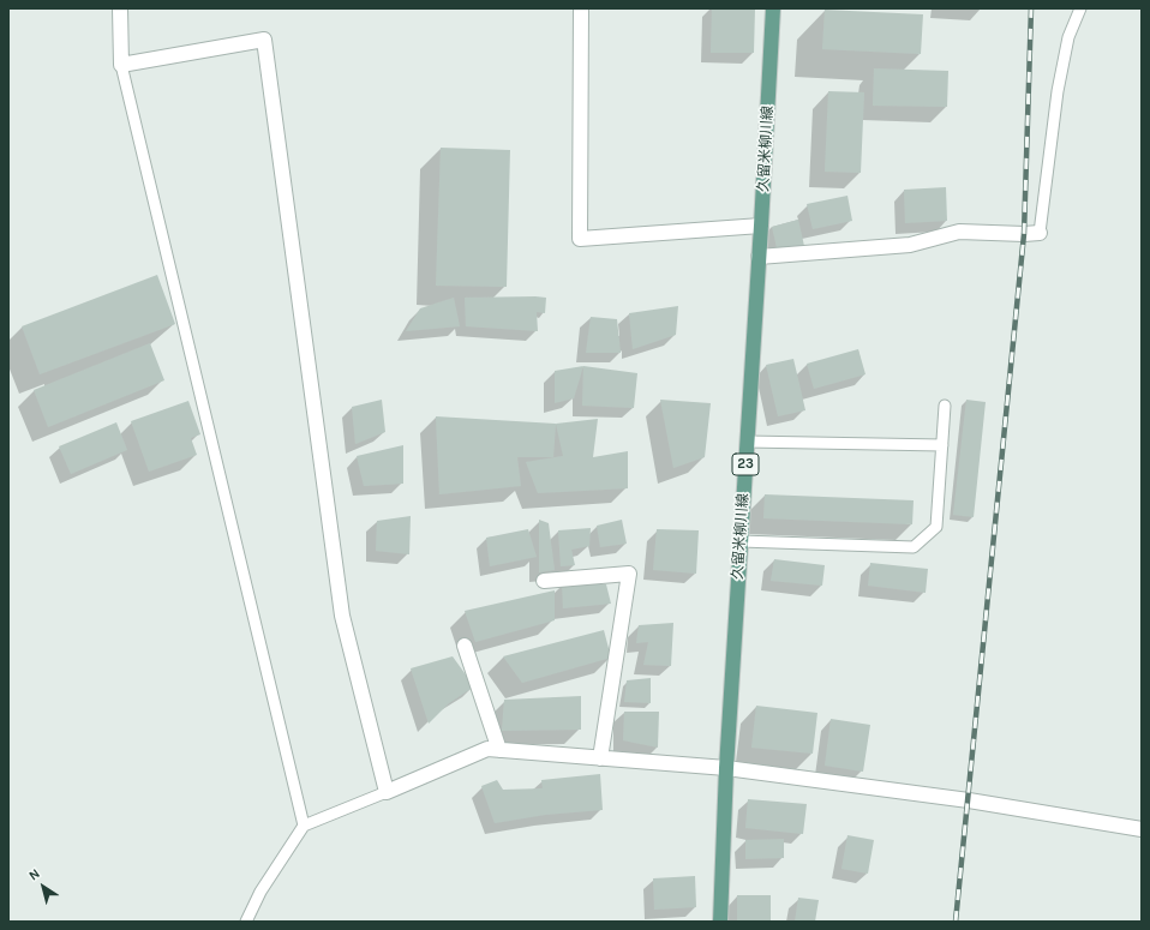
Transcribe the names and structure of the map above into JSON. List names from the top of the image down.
{
  "streets": {
    "main road": ["久留米柳川線", "23"]
  },
  "north": "top left"
}
